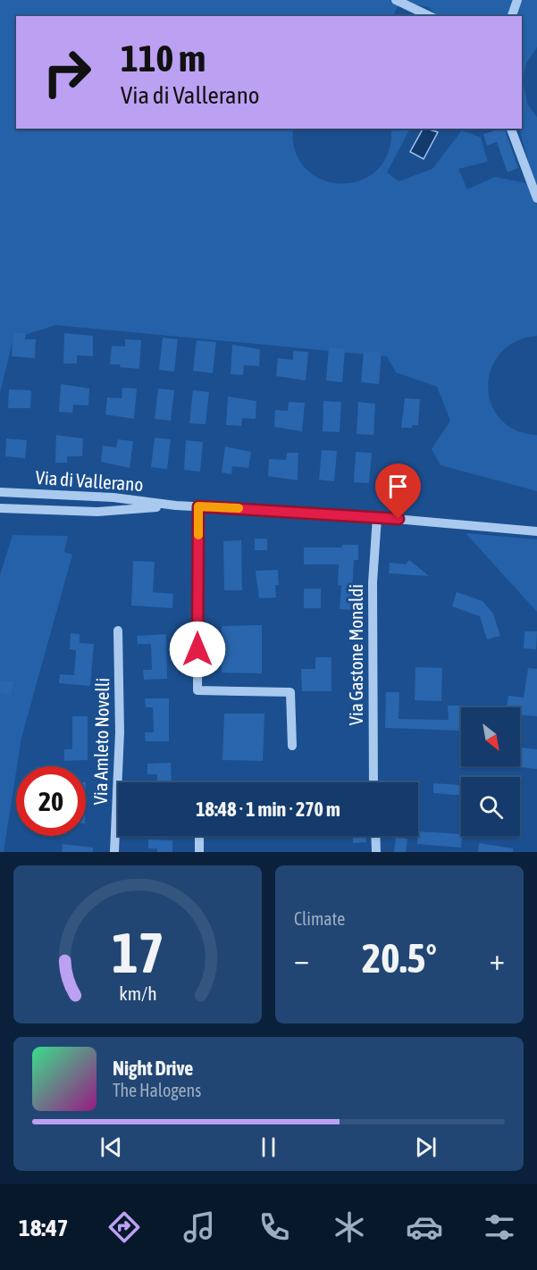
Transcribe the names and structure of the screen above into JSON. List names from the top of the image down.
{
  "streets": {
    "street": ["Via di Vallerano", "Via Gastone Monaldi", "Via Amleto Novelli"]
  },
  "crossings": [
    ["Via di Vallerano", "Via Gastone Monaldi"]
  ],
  "north": "bottom right",
  "page": {
    "turn": ["110 m", "Via di Vallerano"],
    "limit": "20",
    "trip": "18:48 · 1 min · 270 m",
    "tile": "Climate",
    "heat": ["−", "20.5°", "+"],
    "song": ["Night Drive", "The Halogens"],
    "tabs": "18:47",
    "gauge": ["17", "km/h"]
  }
}
